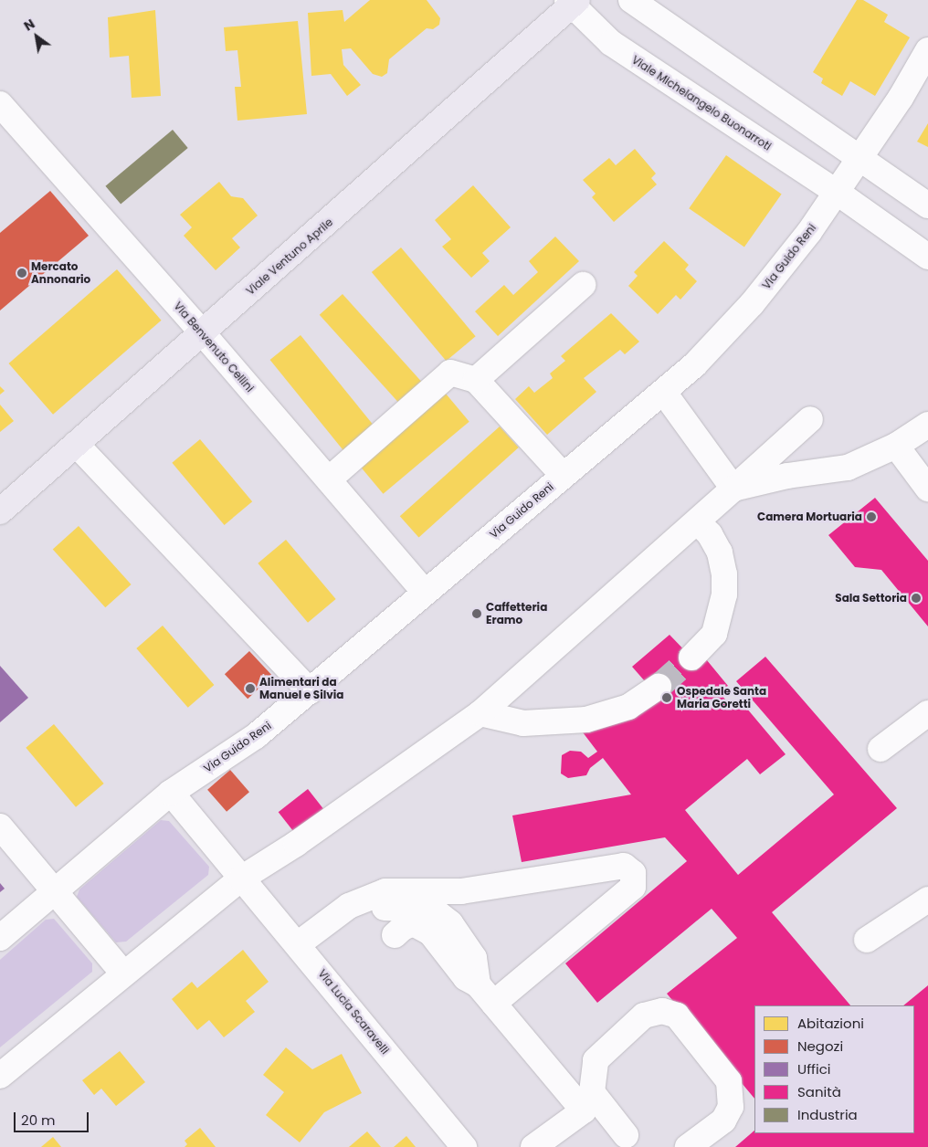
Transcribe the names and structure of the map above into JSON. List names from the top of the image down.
{
  "streets": {
    "main road": ["Viale Ventuno Aprile"],
    "street": [
      "Viale Michelangelo Buonarroti",
      "Via Guido Reni",
      "Via Benvenuto Cellini",
      "Via Lucia Scaravelli"
    ]
  },
  "crossings": [
    ["Viale Michelangelo Buonarroti", "Viale Ventuno Aprile"],
    ["Viale Michelangelo Buonarroti", "Via Guido Reni"],
    ["Viale Ventuno Aprile", "Via Benvenuto Cellini"],
    ["Via Guido Reni", "Via Benvenuto Cellini"],
    ["Via Guido Reni", "Via Lucia Scaravelli"]
  ],
  "places": [
    "Mercato Annonario",
    "Camera Mortuaria",
    "Sala Settoria",
    "Caffetteria Eramo",
    "Alimentari da Manuel e Silvia",
    "Ospedale Santa Maria Goretti"
  ],
  "legend": [
    "Abitazioni",
    "Negozi",
    "Uffici",
    "Sanità",
    "Industria"
  ],
  "scale_bar": "20 m",
  "north": "top left"
}
